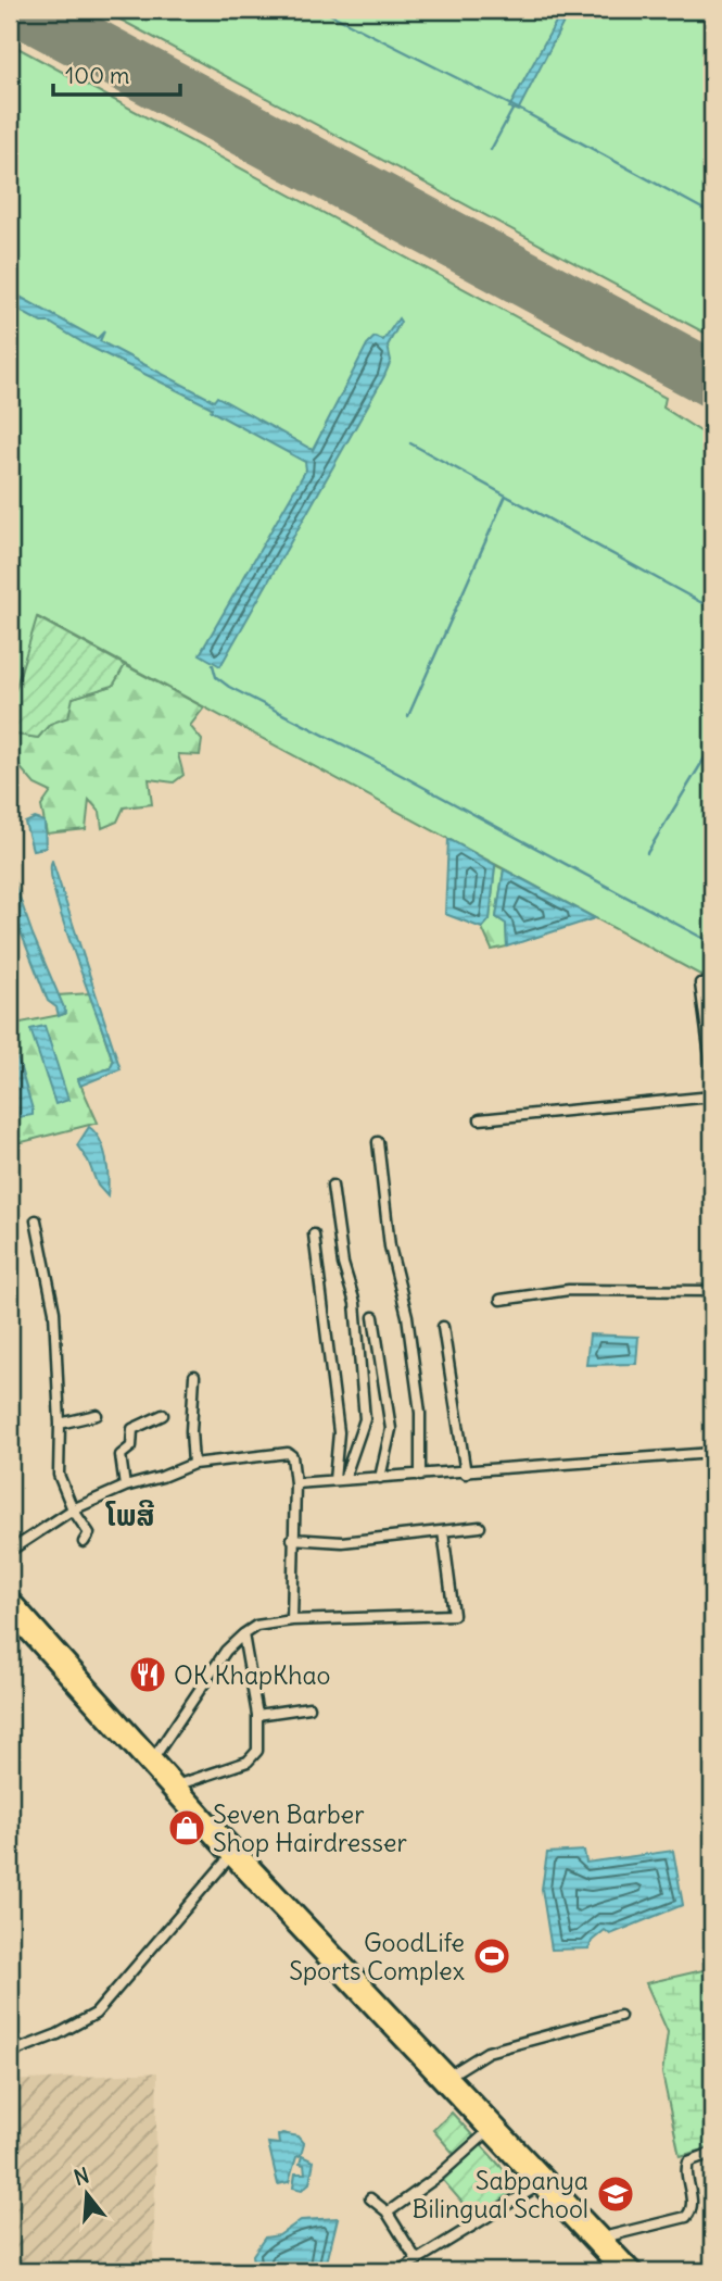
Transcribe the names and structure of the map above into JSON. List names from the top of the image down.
{
  "districts": ["ໂພສີ"],
  "places": {
    "restaurant": ["OK KhapKhao"],
    "shop": ["Seven Barber Shop Hairdresser"],
    "sports": ["GoodLife Sports Complex"],
    "school or university": ["Sabpanya Bilingual School"]
  },
  "scale_bar": "100 m",
  "north": "top"
}
